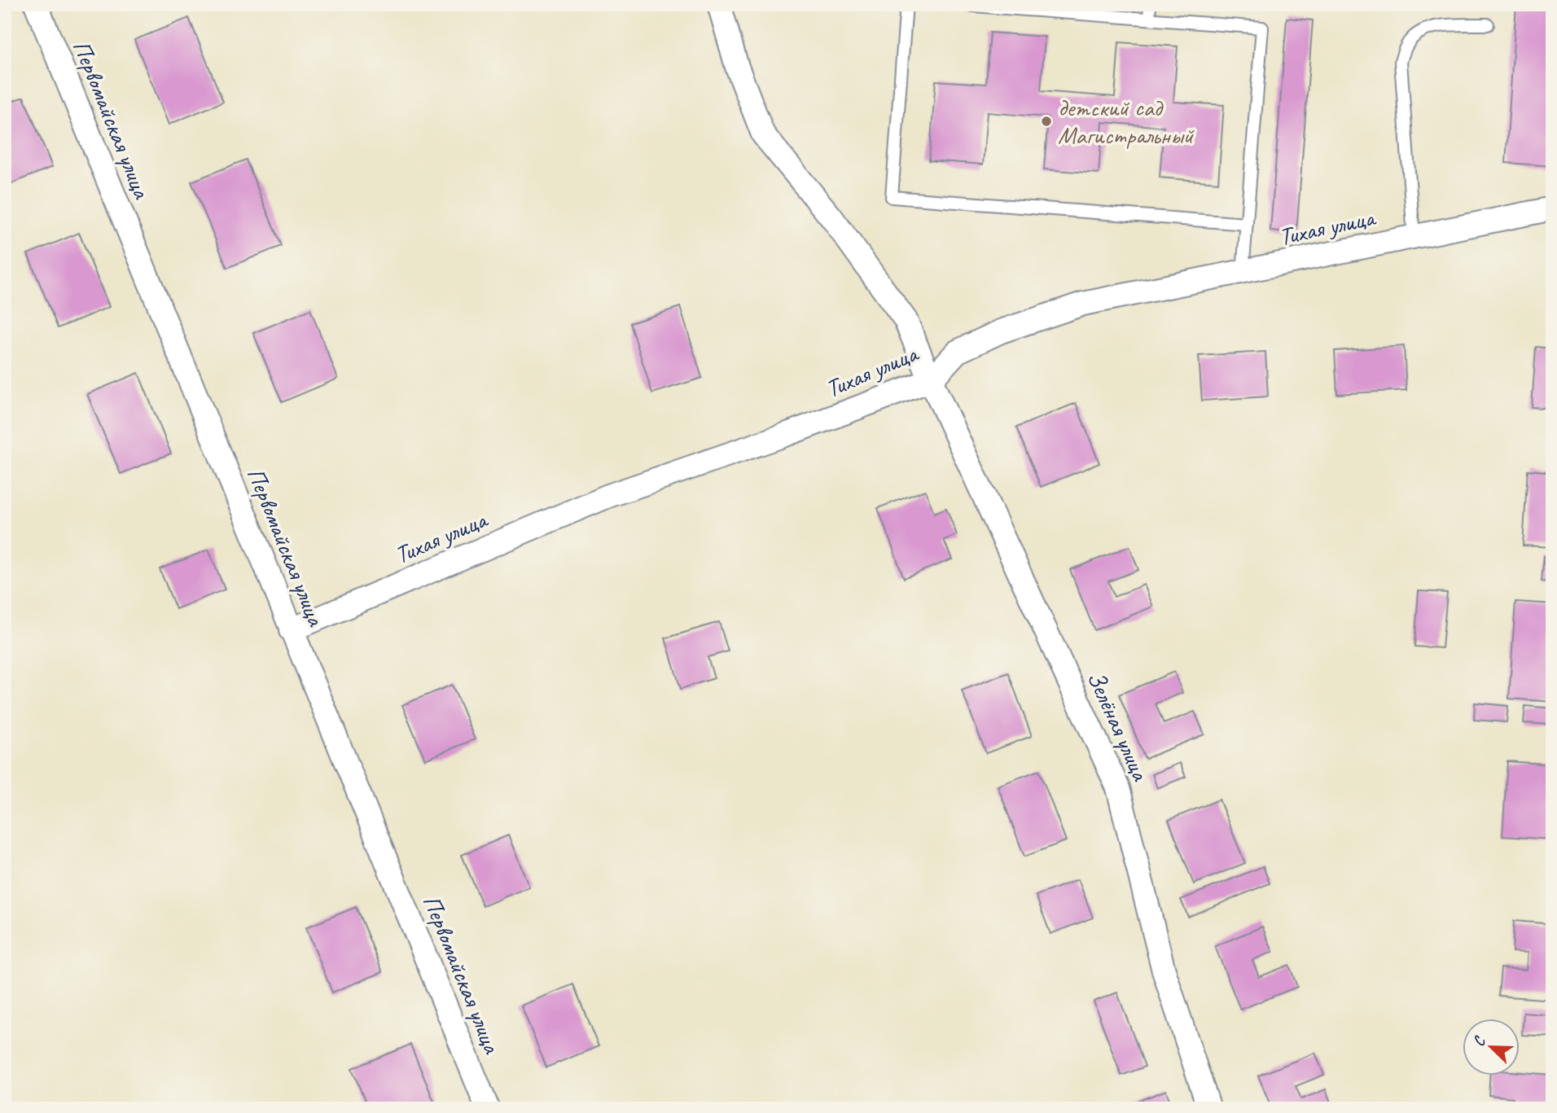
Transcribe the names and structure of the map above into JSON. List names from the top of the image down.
{
  "streets": {
    "street": ["Первомайская улица", "Тихая улица", "Зелёная улица"]
  },
  "crossings": [
    ["Первомайская улица", "Тихая улица"],
    ["Тихая улица", "Зелёная улица"]
  ],
  "places": ["детский сад Магистральный"],
  "north": "top left"
}
